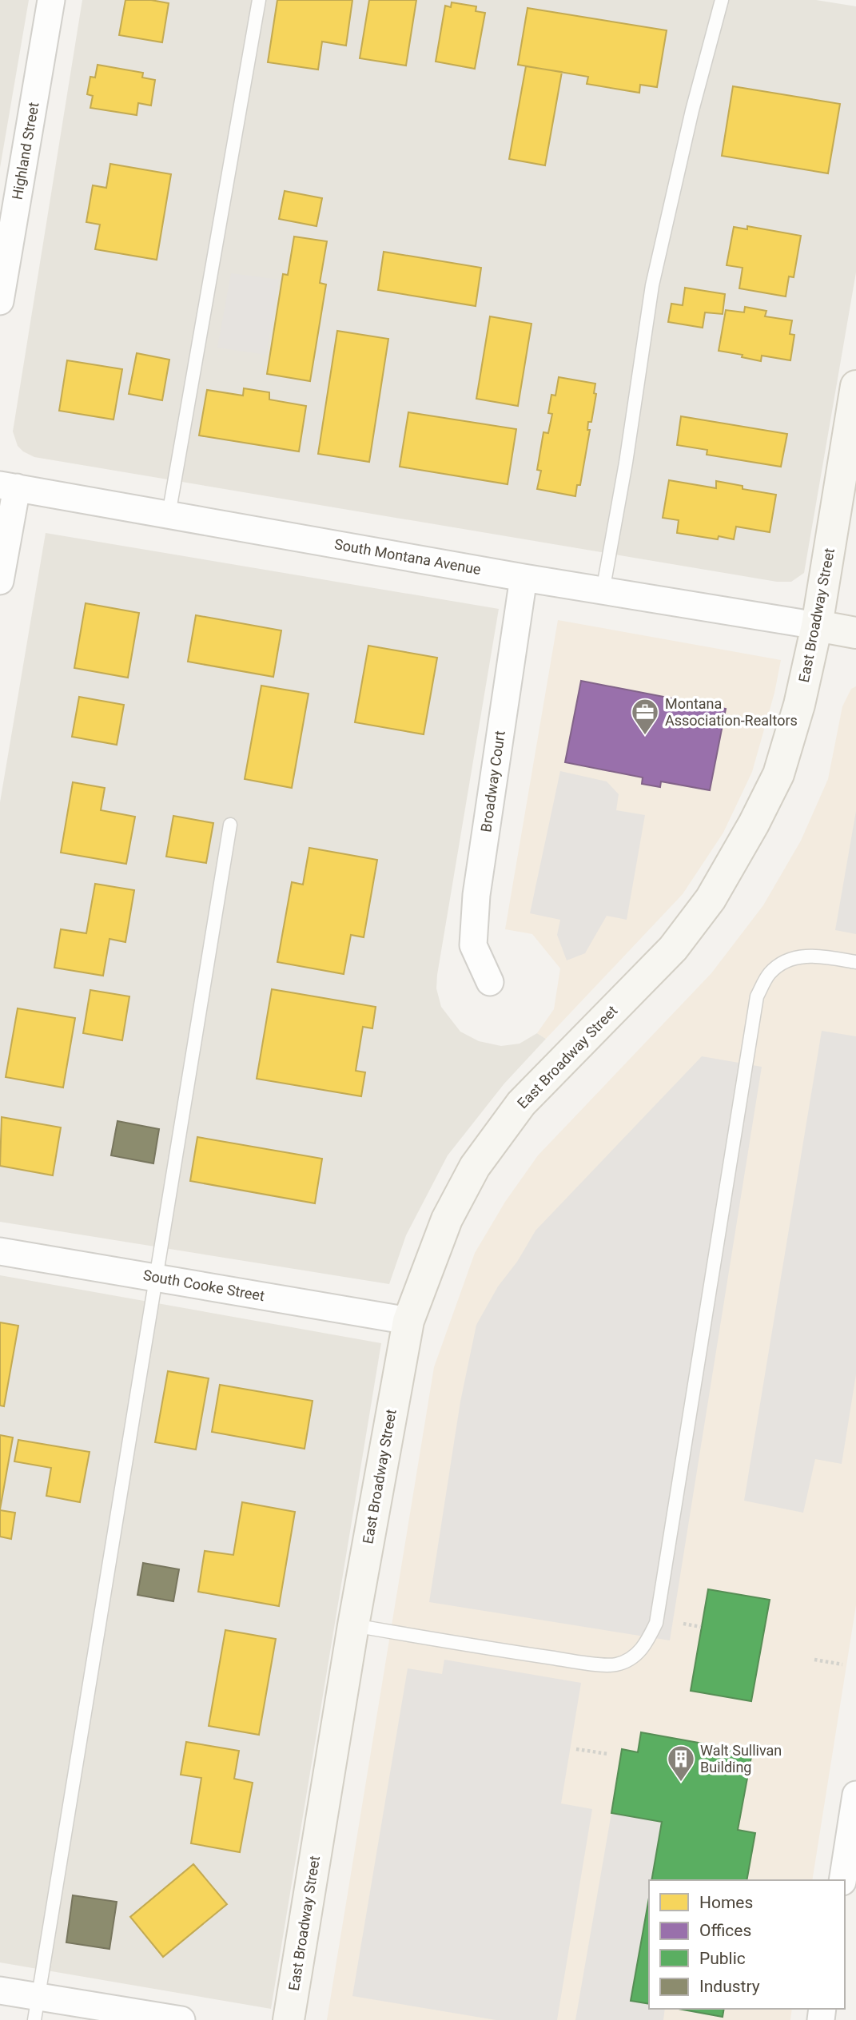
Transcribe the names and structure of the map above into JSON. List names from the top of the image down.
{
  "streets": {
    "street": [
      "Highland Street",
      "South Montana Avenue",
      "East Broadway Street",
      "Broadway Court",
      "South Cooke Street"
    ]
  },
  "crossings": [
    ["South Montana Avenue", "East Broadway Street"],
    ["South Montana Avenue", "Broadway Court"],
    ["East Broadway Street", "South Cooke Street"]
  ],
  "places": {
    "office": ["Montana Association-Realtors"],
    "building": ["Walt Sullivan Building"]
  },
  "legend": [
    "Homes",
    "Offices",
    "Public",
    "Industry"
  ]
}
